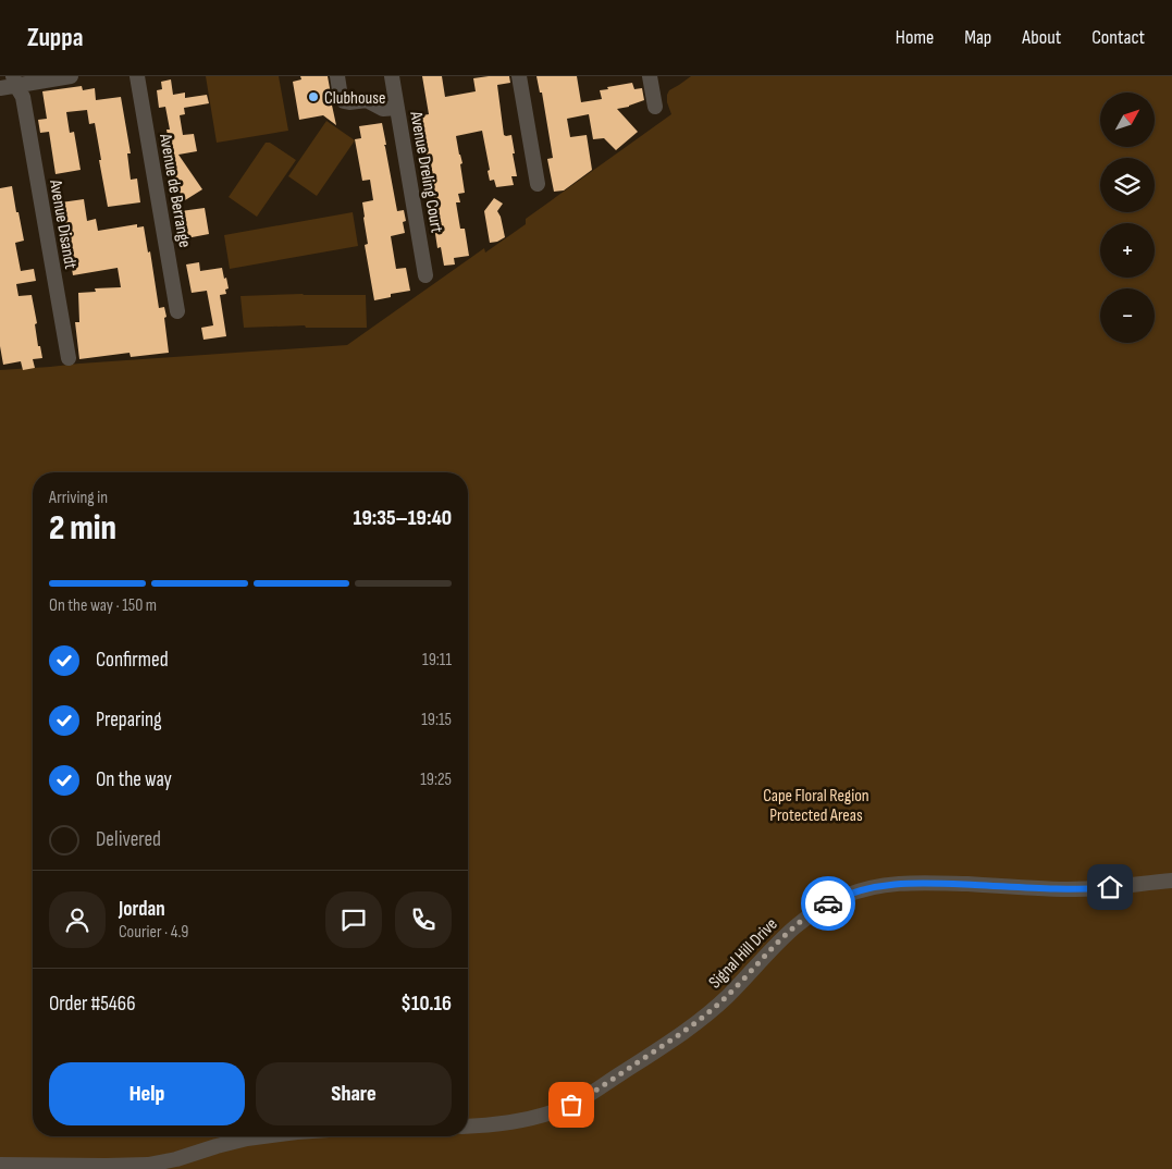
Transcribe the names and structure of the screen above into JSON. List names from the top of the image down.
{
  "streets": {
    "street": [
      "Avenue Dreling Court",
      "Avenue de Berrange",
      "Avenue Disandt",
      "Signal Hill Drive"
    ]
  },
  "parks": ["Cape Floral Region Protected Areas"],
  "places": ["Clubhouse"],
  "north": "top right",
  "page": {
    "header": "Zuppa",
    "nav": [
      "Home",
      "Map",
      "About",
      "Contact"
    ],
    "map_buttons": ["+", "−"],
    "heading": ["2 min", "Arriving in", "19:35–19:40"],
    "panel": [
      "Jordan",
      "Courier · 4.9",
      "Order #5466",
      "$10.16"
    ],
    "bar": "On the way · 150 m",
    "list": [
      ["Confirmed", "19:11"],
      ["Preparing", "19:15"],
      ["On the way", "19:25"],
      "Delivered"
    ],
    "buttons": ["Help", "Share"]
  }
}
